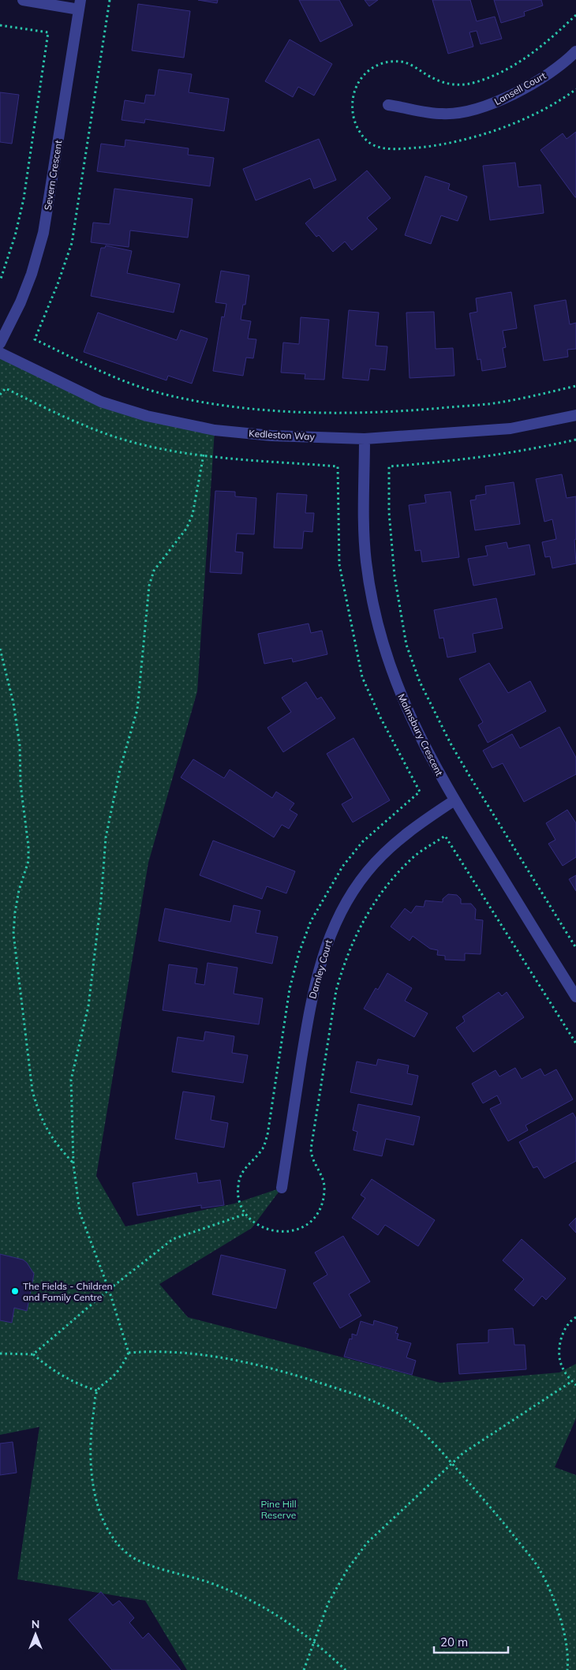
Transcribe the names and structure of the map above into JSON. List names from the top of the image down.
{
  "streets": {
    "street": [
      "Lansell Court",
      "Severn Crescent",
      "Kedleston Way",
      "Malmsbury Crescent",
      "Darnley Court"
    ]
  },
  "crossings": [
    ["Kedleston Way", "Malmsbury Crescent"],
    ["Malmsbury Crescent", "Darnley Court"]
  ],
  "parks": ["Pine Hill Reserve"],
  "places": ["The Fields - Children and Family Centre"],
  "scale_bar": "20 m",
  "north": "top"
}
